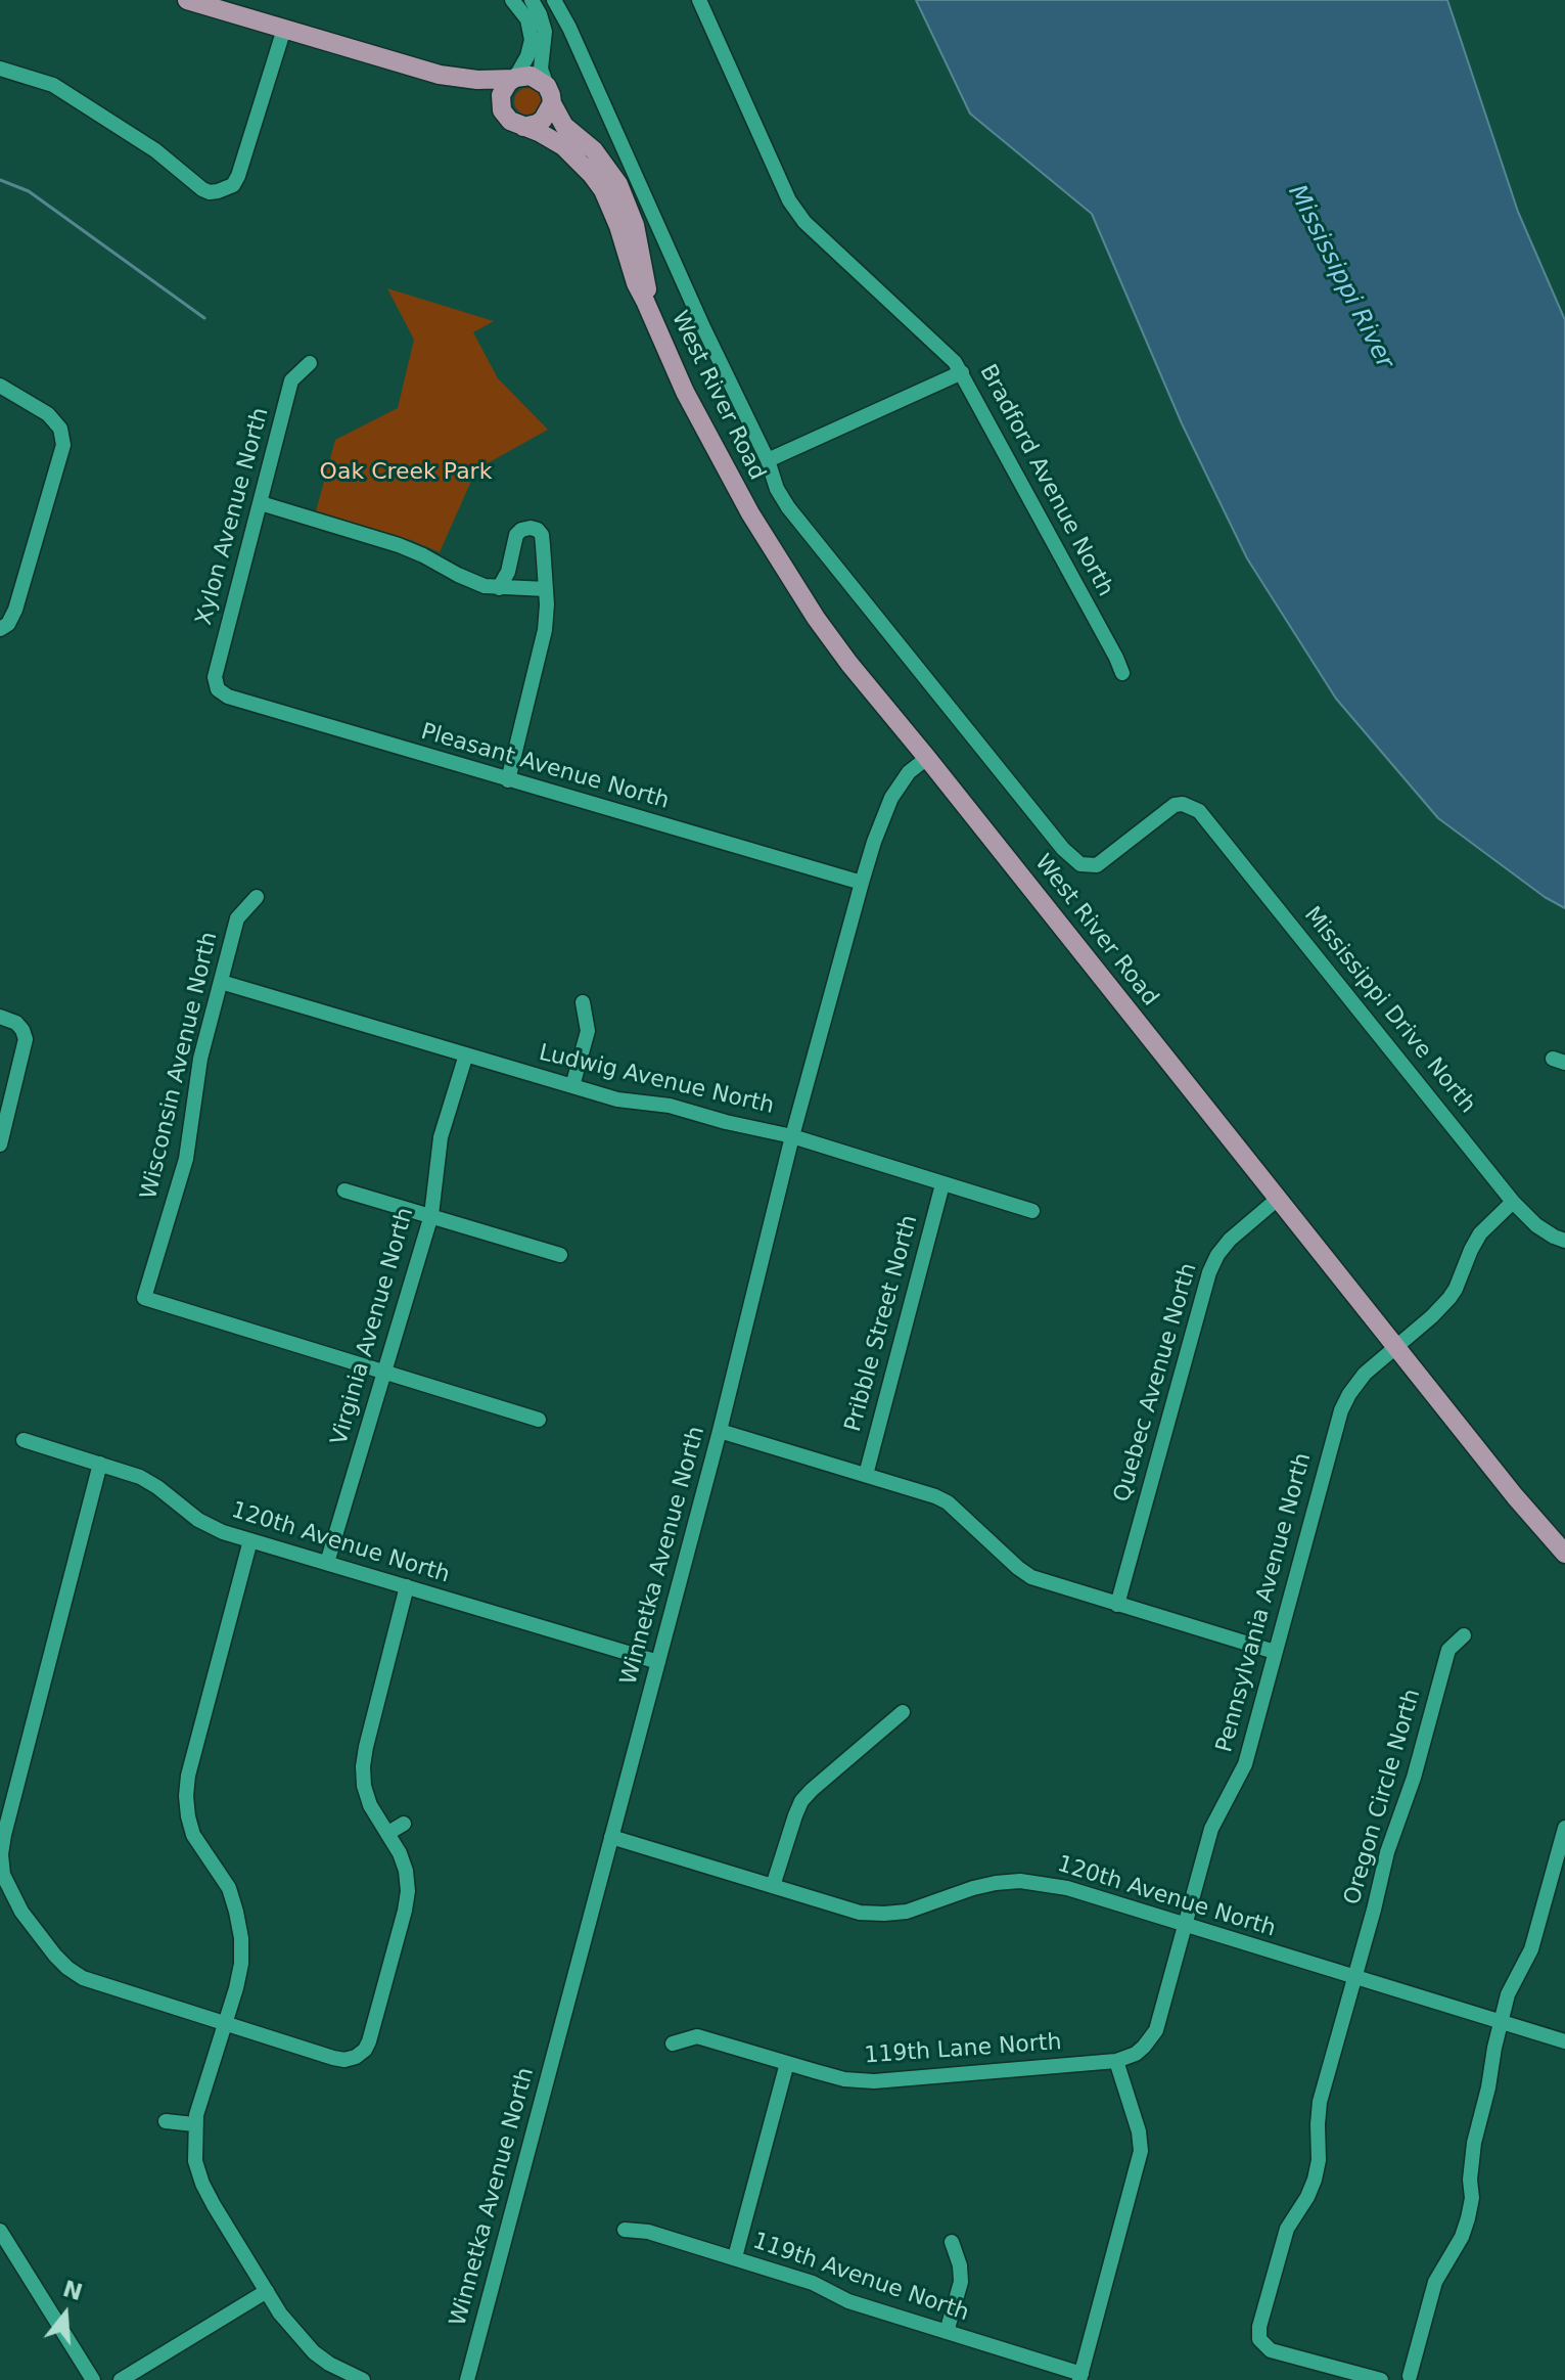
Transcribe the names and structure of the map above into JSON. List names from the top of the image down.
{
  "streets": {
    "main road": ["West River Road"],
    "street": [
      "Bradford Avenue North",
      "Xylon Avenue North",
      "Pleasant Avenue North",
      "Mississippi Drive North",
      "Wisconsin Avenue North",
      "Ludwig Avenue North",
      "Pribble Street North",
      "Virginia Avenue North",
      "Quebec Avenue North",
      "120th Avenue North",
      "Winnetka Avenue North",
      "Pennsylvania Avenue North",
      "Oregon Circle North",
      "119th Lane North",
      "119th Avenue North"
    ]
  },
  "crossings": [
    ["West River Road", "Mississippi Drive North"],
    ["West River Road", "Quebec Avenue North"],
    ["West River Road", "Winnetka Avenue North"],
    ["West River Road", "Pennsylvania Avenue North"],
    ["Xylon Avenue North", "Pleasant Avenue North"],
    ["Pleasant Avenue North", "Winnetka Avenue North"],
    ["Mississippi Drive North", "Pennsylvania Avenue North"],
    ["Wisconsin Avenue North", "Ludwig Avenue North"],
    ["Wisconsin Avenue North", "Virginia Avenue North"],
    ["Ludwig Avenue North", "Pribble Street North"],
    ["Ludwig Avenue North", "Virginia Avenue North"],
    ["Ludwig Avenue North", "Winnetka Avenue North"],
    ["Virginia Avenue North", "120th Avenue North"],
    ["120th Avenue North", "Winnetka Avenue North"],
    ["120th Avenue North", "Pennsylvania Avenue North"],
    ["120th Avenue North", "Oregon Circle North"],
    ["Pennsylvania Avenue North", "119th Lane North"]
  ],
  "water": ["Mississippi River"],
  "parks": ["Oak Creek Park"],
  "north": "top"
}
